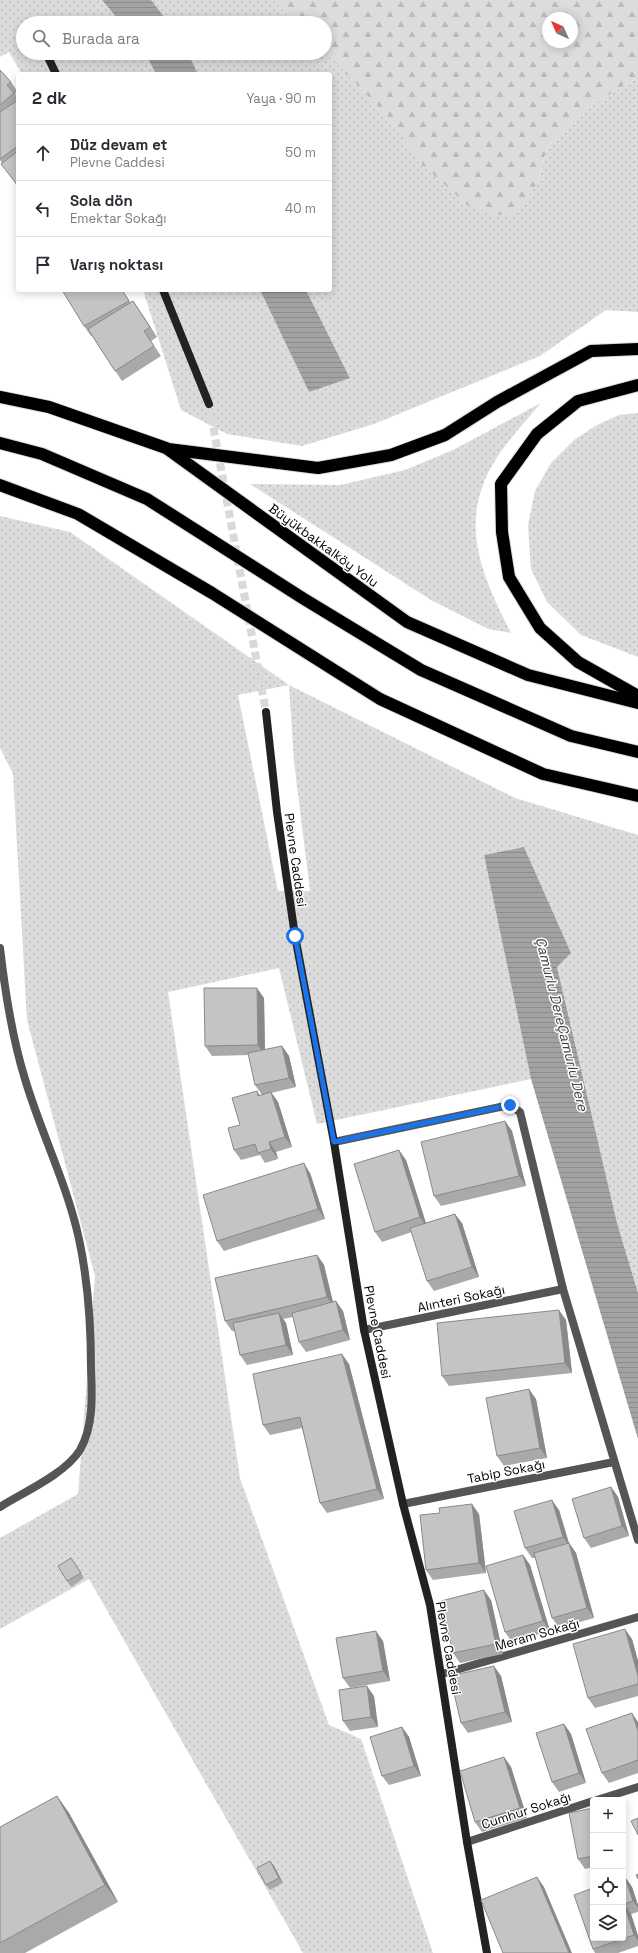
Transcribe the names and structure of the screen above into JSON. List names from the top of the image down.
{
  "streets": {
    "highway": ["Büyükbakkalköy Yolu"],
    "street": [
      "Plevne Caddesi",
      "Alınteri Sokağı",
      "Tabip Sokağı",
      "Meram Sokağı",
      "Cumhur Sokağı"
    ]
  },
  "crossings": [
    ["Plevne Caddesi", "Alınteri Sokağı"],
    ["Plevne Caddesi", "Tabip Sokağı"],
    ["Plevne Caddesi", "Meram Sokağı"],
    ["Plevne Caddesi", "Cumhur Sokağı"]
  ],
  "water": ["Çamurlu DereÇamurlu Dere"],
  "north": "top left",
  "page": {
    "search": "Burada ara",
    "heading": ["2 dk", "Yaya · 90 m"],
    "list": [
      ["Düz devam et", "Plevne Caddesi", "50 m"],
      ["Sola dön", "Emektar Sokağı", "40 m"],
      "Varış noktası"
    ],
    "map_buttons": ["+", "−"]
  }
}
